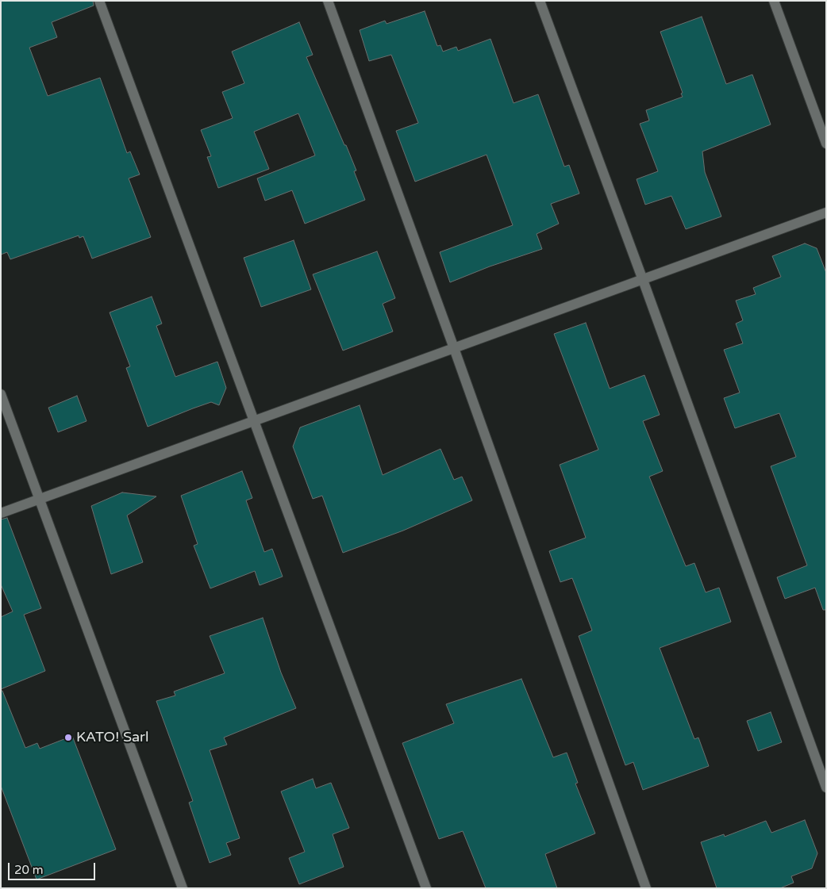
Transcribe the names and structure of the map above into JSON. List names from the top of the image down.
{
  "places": ["KATO! Sarl"],
  "scale_bar": "20 m"
}
